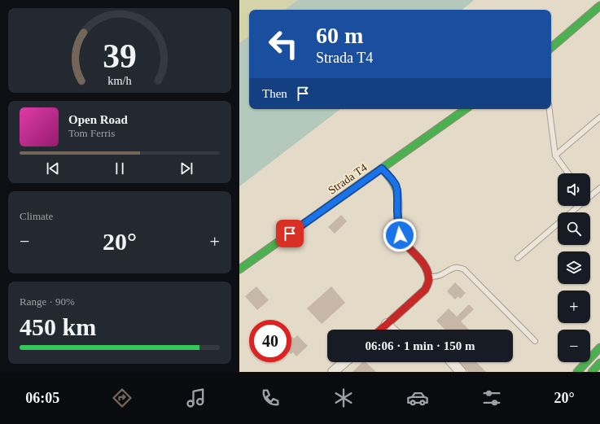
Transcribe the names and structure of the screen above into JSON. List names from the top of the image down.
{
  "streets": {
    "street": ["Strada T4"]
  },
  "page": {
    "turn": ["60 m", "Strada T4"],
    "then": "Then",
    "song": ["Open Road", "Tom Ferris"],
    "map_buttons": ["+", "−"],
    "tile": [
      "Climate",
      ["Range · 90%", "450 km"]
    ],
    "heat": ["−", "20°", "+"],
    "limit": "40",
    "trip": "06:06 · 1 min · 150 m",
    "tabs": ["06:05", "20°"],
    "gauge": ["39", "km/h"]
  }
}
